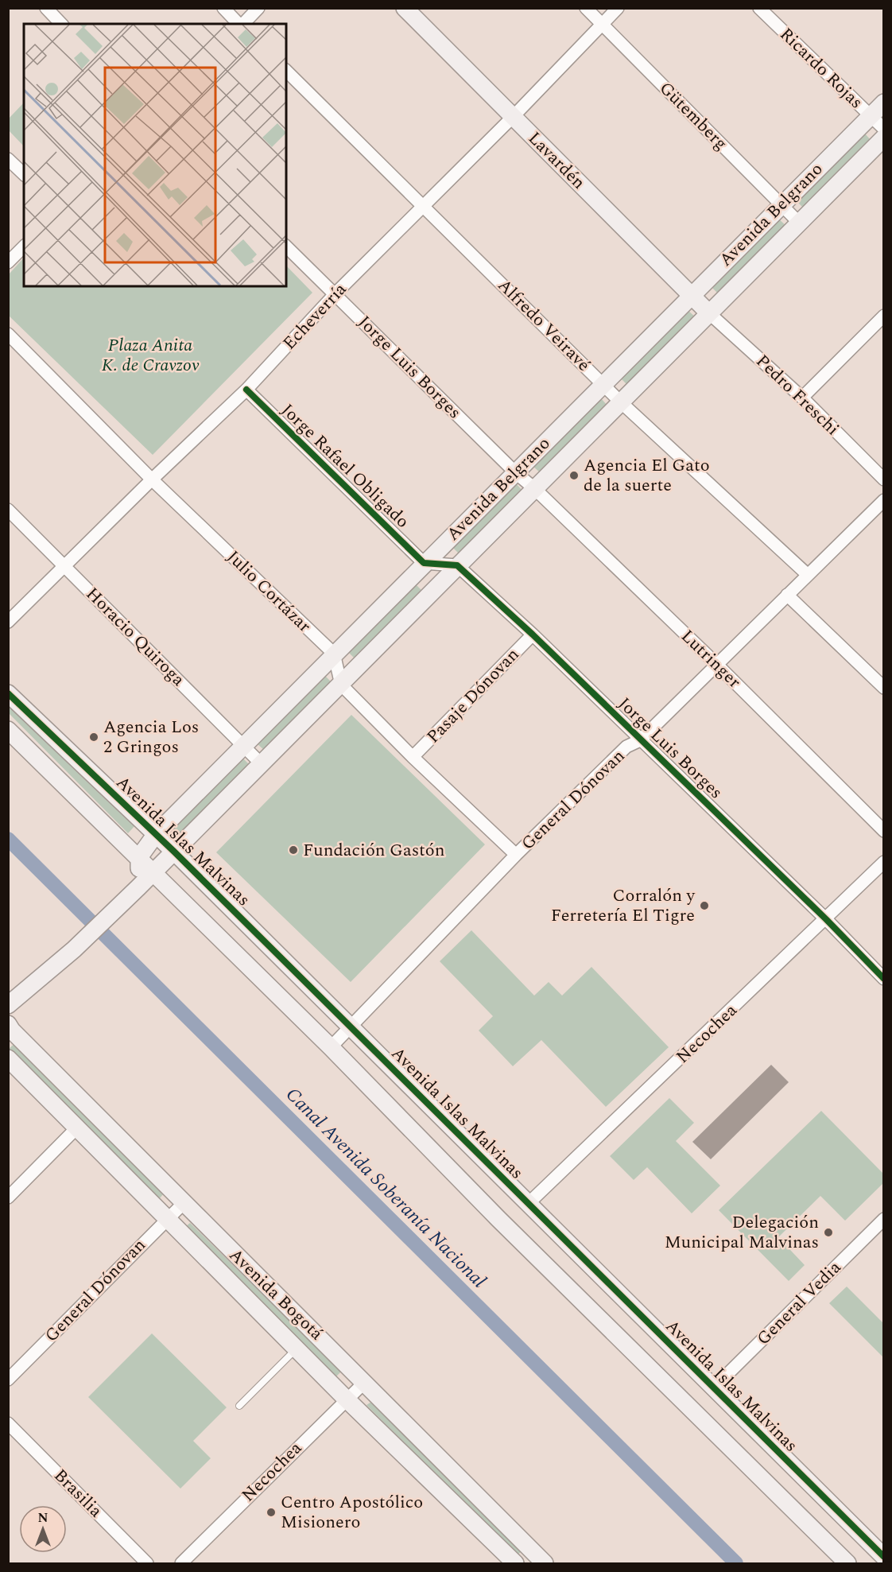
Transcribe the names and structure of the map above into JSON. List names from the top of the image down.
{
  "streets": {
    "main road": [
      "Lavardén",
      "Avenida Belgrano",
      "Avenida Islas Malvinas",
      "Avenida Bogotá"
    ],
    "street": [
      "Ricardo Rojas",
      "Gütemberg",
      "Echeverría",
      "Alfredo Veiravé",
      "Jorge Luis Borges",
      "Pedro Freschi",
      "Jorge Rafael Obligado",
      "Julio Cortázar",
      "Horacio Quiroga",
      "Lutringer",
      "Pasaje Dónovan",
      "General Dónovan",
      "Necochea",
      "General Vedia",
      "Brasilia"
    ]
  },
  "crossings": [
    ["Ricardo Rojas", "Avenida Belgrano"],
    ["Gütemberg", "Avenida Belgrano"],
    ["Gütemberg", "Echeverría"],
    ["Lavardén", "Avenida Belgrano"],
    ["Lavardén", "Echeverría"],
    ["Lavardén", "Pedro Freschi"],
    ["Avenida Belgrano", "Alfredo Veiravé"],
    ["Avenida Belgrano", "Jorge Luis Borges"],
    ["Avenida Belgrano", "Pedro Freschi"],
    ["Avenida Belgrano", "Jorge Rafael Obligado"],
    ["Avenida Belgrano", "Julio Cortázar"],
    ["Avenida Belgrano", "Horacio Quiroga"],
    ["Avenida Belgrano", "Lutringer"],
    ["Avenida Belgrano", "Avenida Islas Malvinas"],
    ["Echeverría", "Alfredo Veiravé"],
    ["Echeverría", "Jorge Luis Borges"],
    ["Echeverría", "Jorge Rafael Obligado"],
    ["Echeverría", "Julio Cortázar"],
    ["Echeverría", "Horacio Quiroga"],
    ["Alfredo Veiravé", "General Dónovan"],
    ["Jorge Luis Borges", "Lutringer"],
    ["Jorge Luis Borges", "Pasaje Dónovan"],
    ["Jorge Luis Borges", "General Dónovan"],
    ["Jorge Luis Borges", "Necochea"],
    ["Lutringer", "General Dónovan"],
    ["General Dónovan", "Avenida Islas Malvinas"],
    ["General Dónovan", "Avenida Bogotá"],
    ["Avenida Islas Malvinas", "Necochea"],
    ["Avenida Islas Malvinas", "General Vedia"],
    ["Necochea", "Avenida Bogotá"]
  ],
  "water": ["Canal Avenida Soberanía Nacional"],
  "parks": ["Plaza Anita K. de Cravzov"],
  "places": [
    "Agencia El Gato de la suerte",
    "Agencia Los 2 Gringos",
    "Fundación Gastón",
    "Corralón y Ferretería El Tigre",
    "Delegación Municipal Malvinas",
    "Centro Apostólico Misionero"
  ],
  "north": "top"
}
